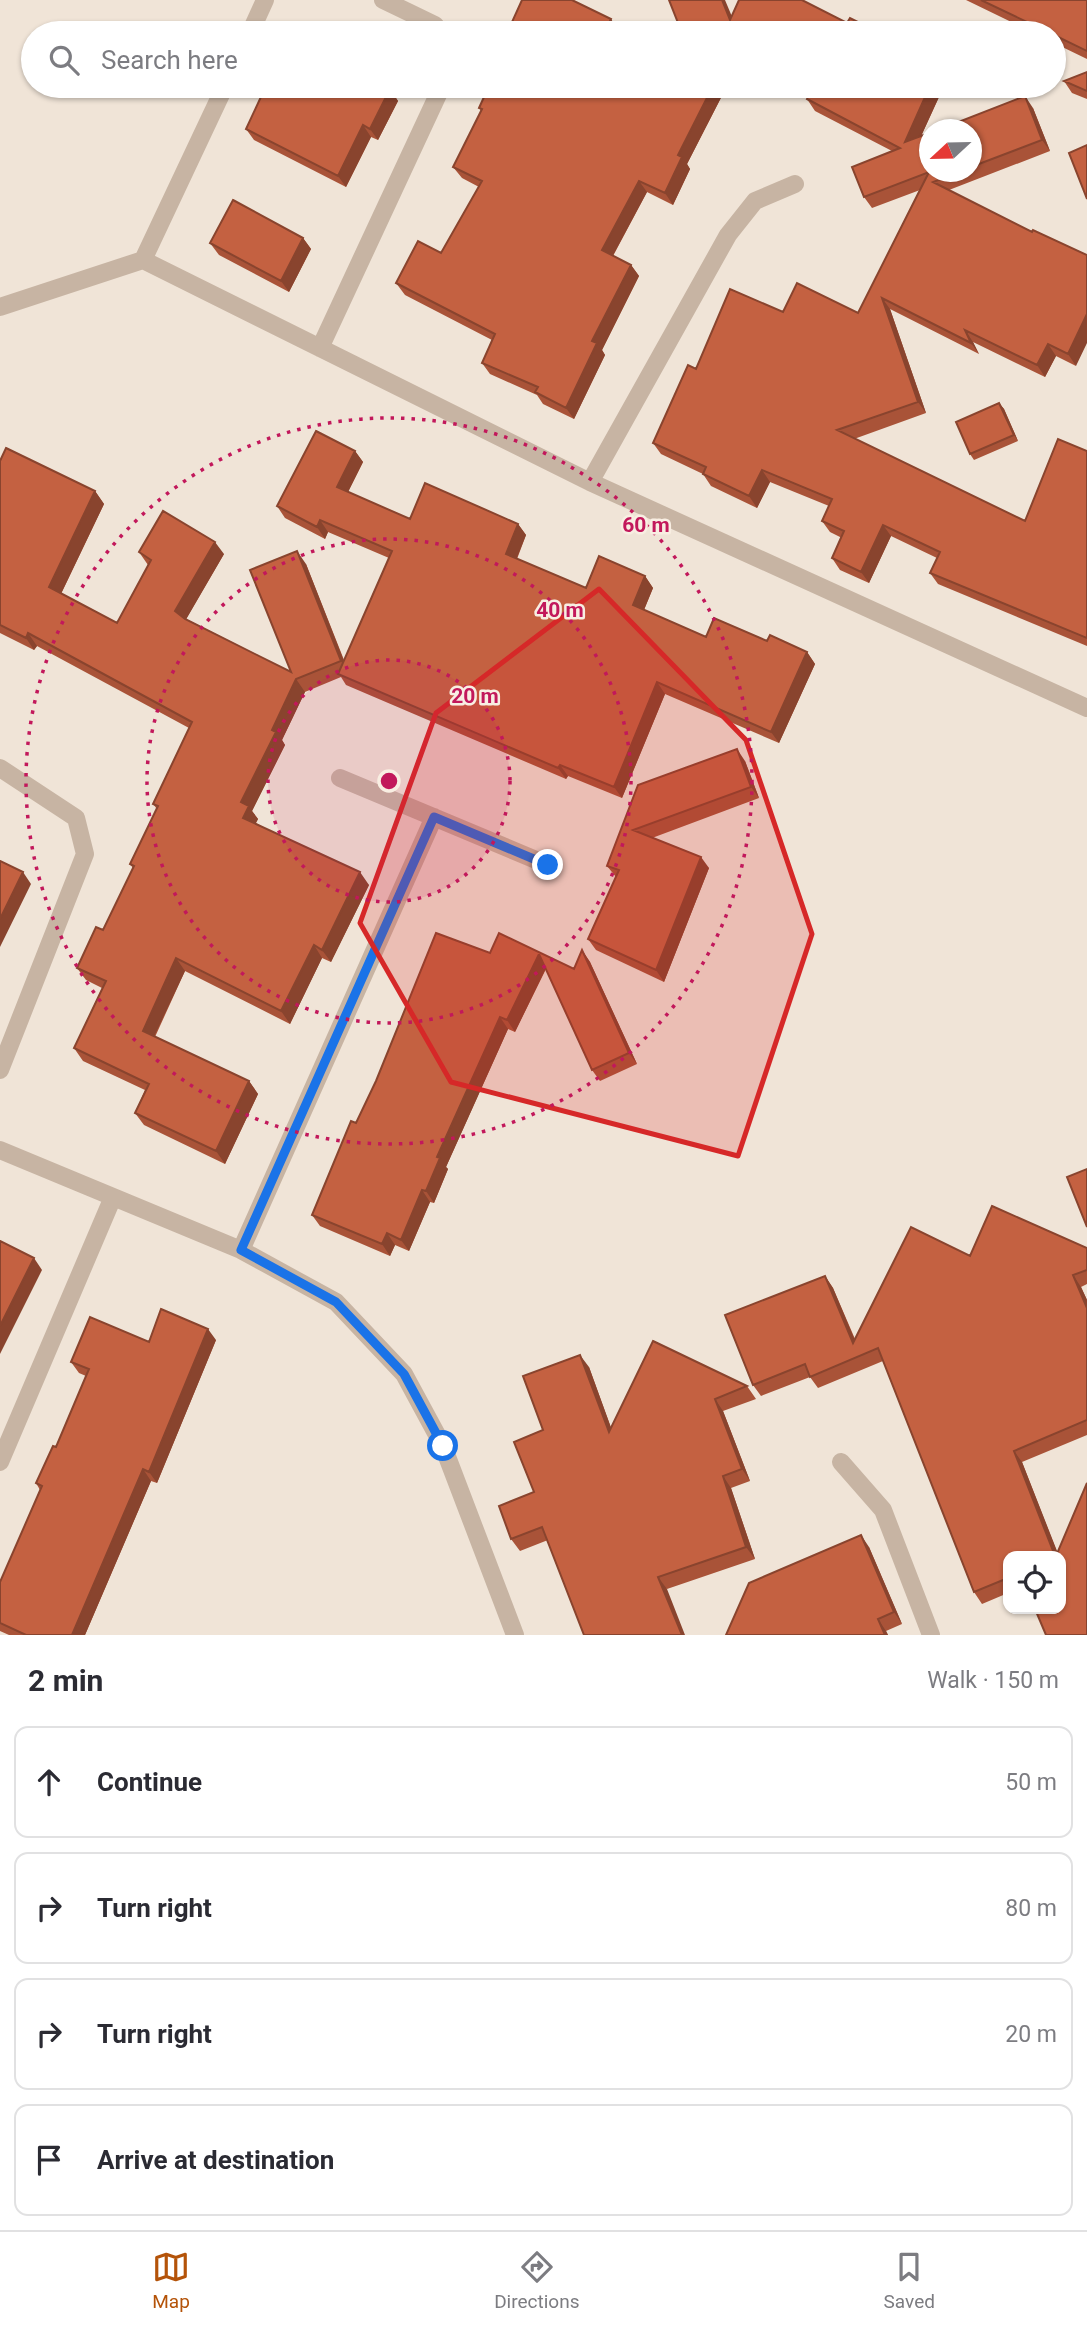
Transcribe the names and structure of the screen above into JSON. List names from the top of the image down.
{
  "north": "left",
  "page": {
    "search": "Search here",
    "heading": ["2 min", "Walk · 150 m"],
    "list": [
      ["Continue", "50 m"],
      ["Turn right", "80 m"],
      ["Turn right", "20 m"],
      "Arrive at destination"
    ],
    "nav": ["Map", "Directions", "Saved"]
  },
  "rings": ["60 m", "40 m", "20 m"]
}
